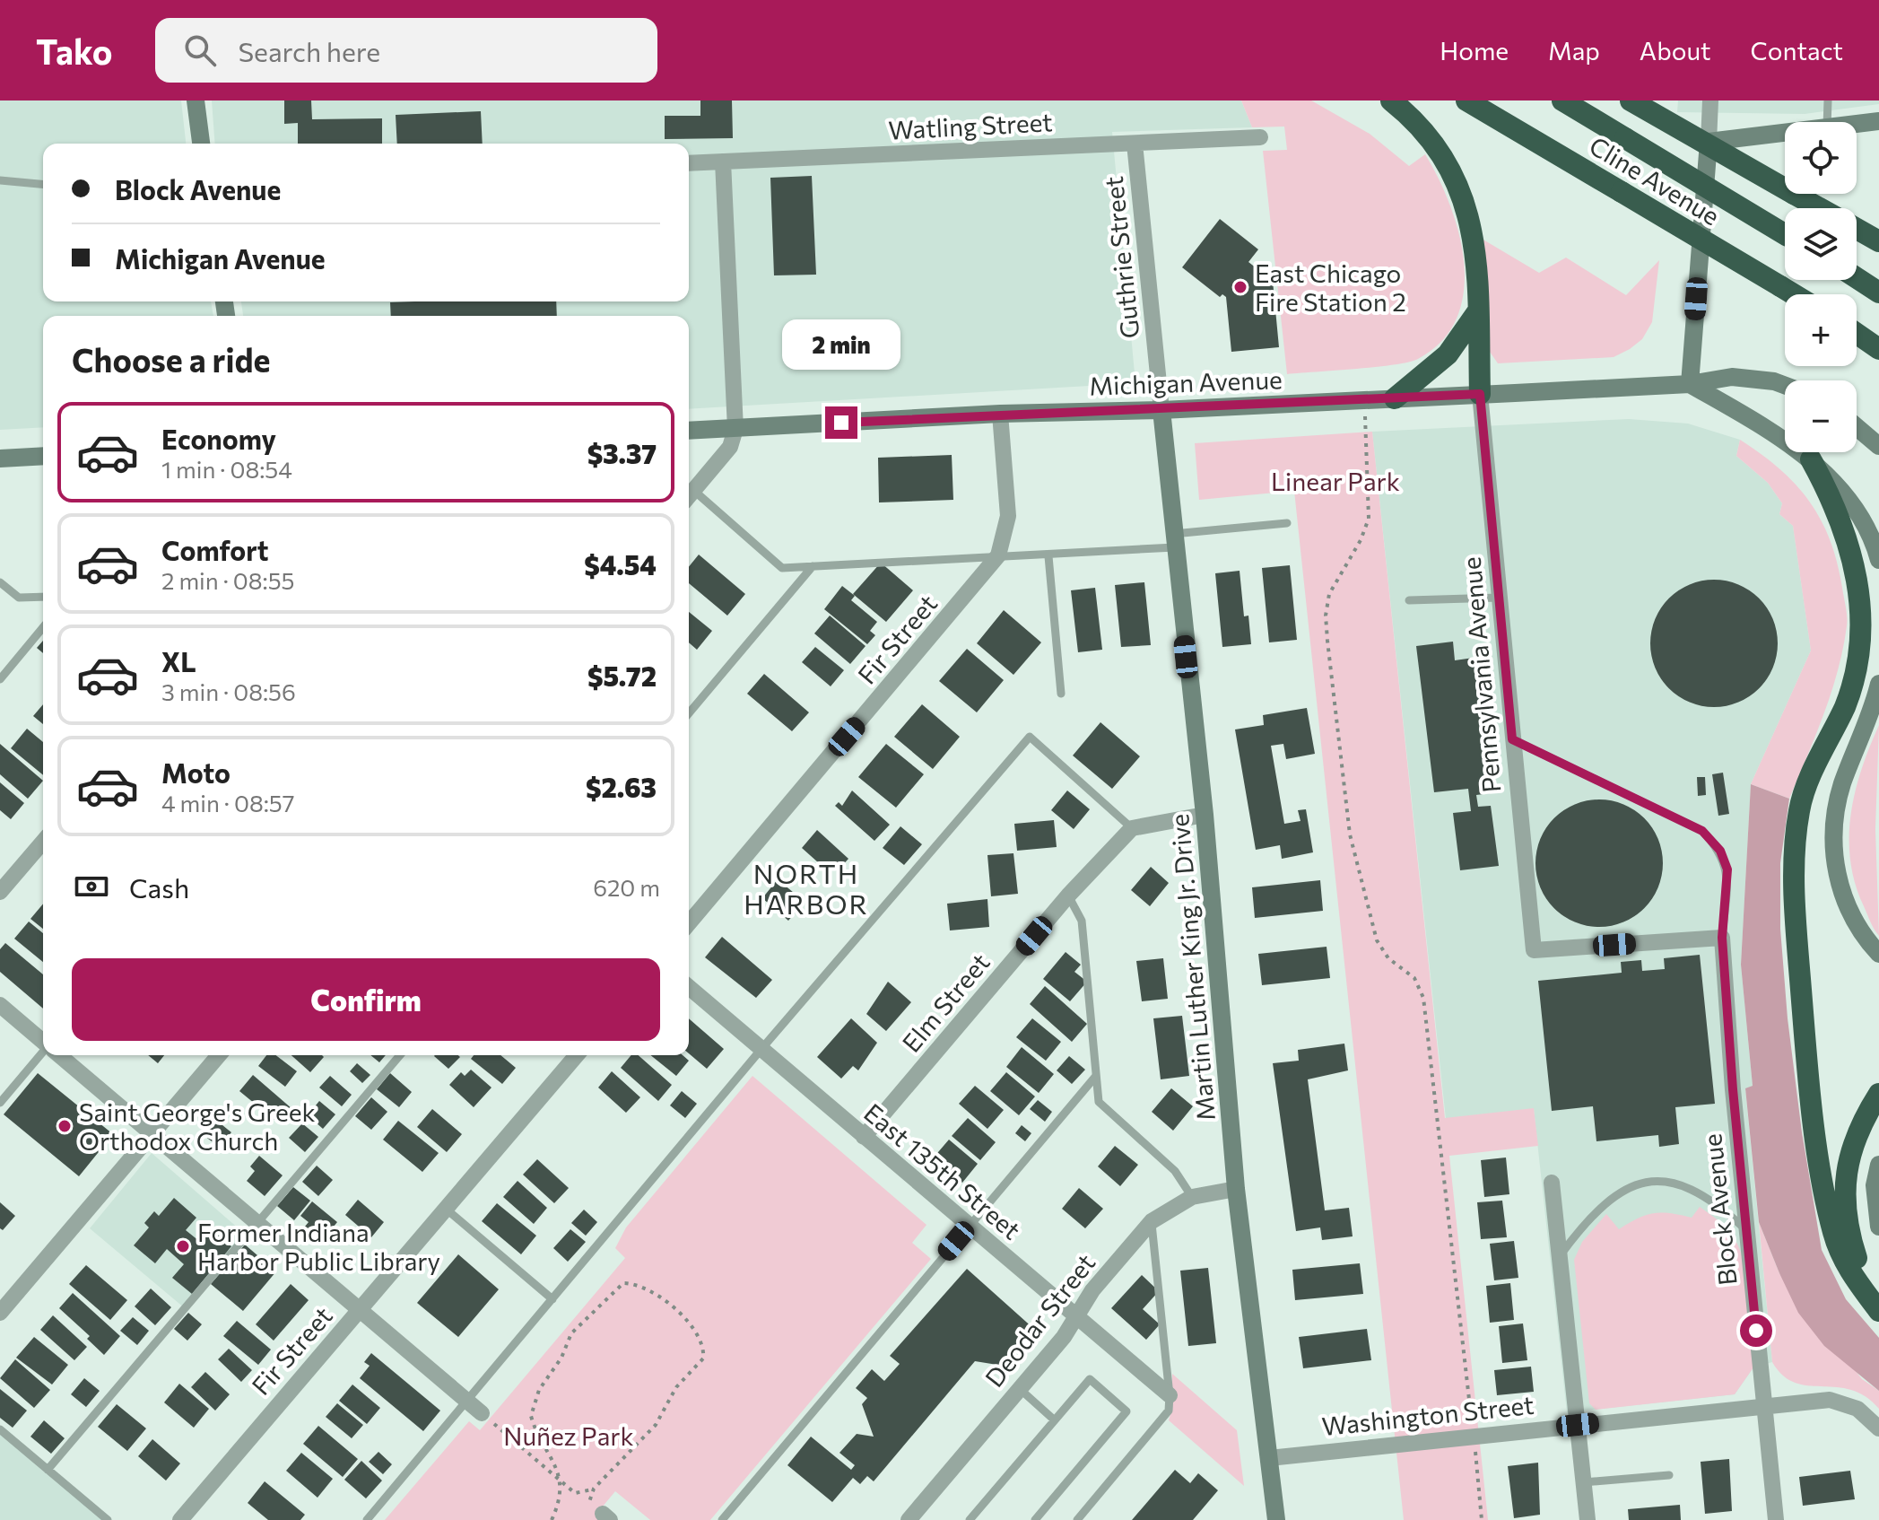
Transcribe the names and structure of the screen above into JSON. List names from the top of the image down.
{
  "streets": {
    "highway": ["Cline Avenue"],
    "main road": ["Michigan Avenue", "Martin Luther King Jr. Drive"],
    "street": [
      "Watling Street",
      "Guthrie Street",
      "Fir Street",
      "Pennsylvania Avenue",
      "Elm Street",
      "East 135th Street",
      "Block Avenue",
      "Deodar Street",
      "Washington Street"
    ]
  },
  "crossings": [
    ["Watling Street", "Guthrie Street"],
    ["Guthrie Street", "Michigan Avenue"],
    ["Guthrie Street", "Martin Luther King Jr. Drive"],
    ["Michigan Avenue", "Fir Street"],
    ["Michigan Avenue", "Pennsylvania Avenue"],
    ["Michigan Avenue", "Martin Luther King Jr. Drive"],
    ["Pennsylvania Avenue", "Block Avenue"],
    ["Martin Luther King Jr. Drive", "Deodar Street"],
    ["Martin Luther King Jr. Drive", "Washington Street"],
    ["Elm Street", "East 135th Street"],
    ["East 135th Street", "Deodar Street"],
    ["Block Avenue", "Washington Street"]
  ],
  "districts": ["NORTH HARBOR"],
  "parks": ["Linear Park", "Nuñez Park"],
  "places": ["East Chicago Fire Station 2", "Saint George's Greek Orthodox Church", "Former Indiana Harbor Public Library"],
  "page": {
    "header": "Tako",
    "search": "Search here",
    "nav": [
      "Home",
      "Map",
      "About",
      "Contact"
    ],
    "map_buttons": ["+", "−"],
    "banner": ["Block Avenue", "Michigan Avenue"],
    "heading": "Choose a ride",
    "bubble": "2 min",
    "list": [
      {
        "name": "Economy",
        "note": "1 min · 08:54",
        "value": "$3.37"
      },
      {
        "name": "Comfort",
        "note": "2 min · 08:55",
        "value": "$4.54"
      },
      {
        "name": "XL",
        "note": "3 min · 08:56",
        "value": "$5.72"
      },
      {
        "name": "Moto",
        "note": "4 min · 08:57",
        "value": "$2.63"
      }
    ],
    "pay": ["Cash", "620 m"],
    "buttons": "Confirm"
  }
}
